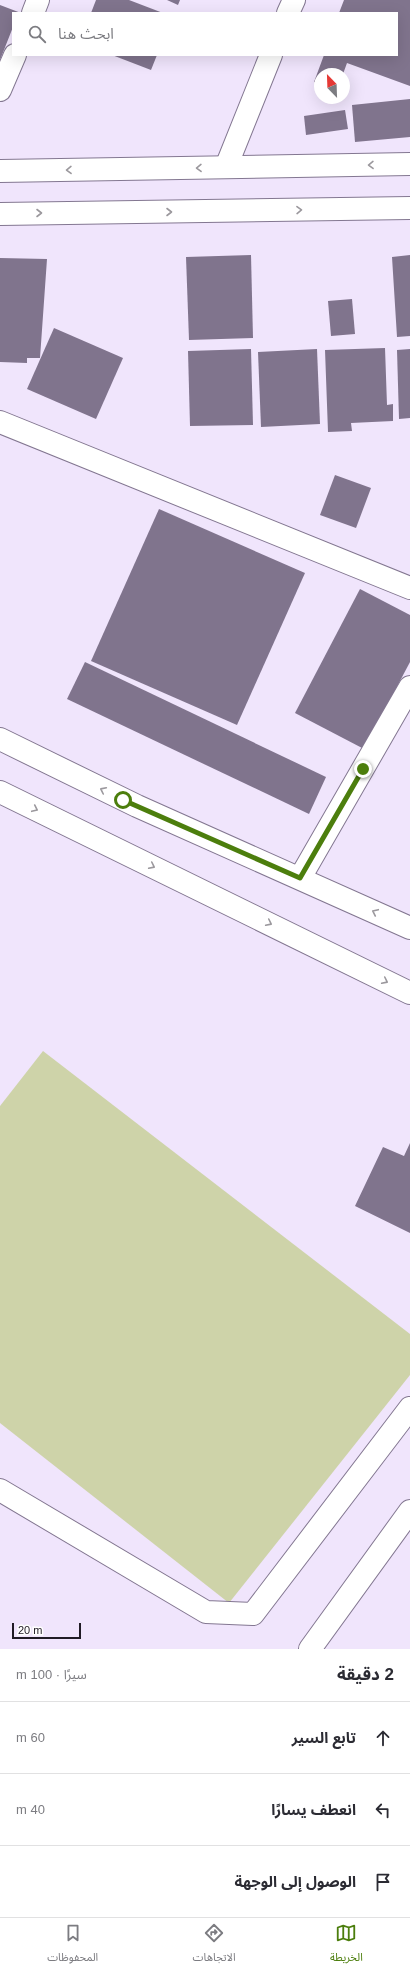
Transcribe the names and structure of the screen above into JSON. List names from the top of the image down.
{
  "scale_bar": "20 m",
  "north": "top left",
  "page": {
    "search": "ابحث هنا",
    "scale": "20 m",
    "heading": ["2 دقيقة", "سيرًا · 100 m"],
    "list": [
      ["تابع السير", "60 m"],
      ["انعطف يسارًا", "40 m"],
      "الوصول إلى الوجهة"
    ],
    "nav": ["الخريطة", "الاتجاهات", "المحفوظات"]
  }
}
